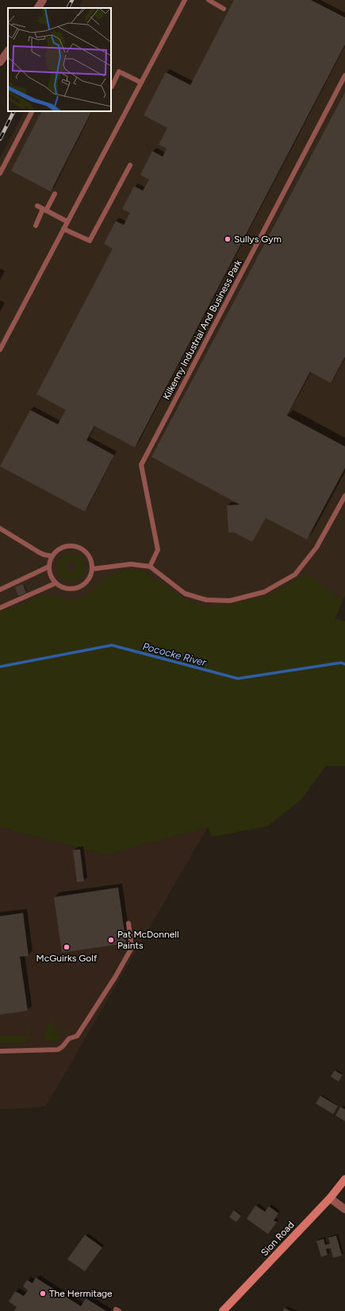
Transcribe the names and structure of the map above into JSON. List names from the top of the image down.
{
  "streets": {
    "street": ["Sion Road"],
    "lane": ["Kilkenny Industrial And Business Park"]
  },
  "water": ["Pococke River"],
  "places": [
    "Sullys Gym",
    "Pat McDonnell Paints",
    "McGuirks Golf",
    "The Hermitage"
  ]
}
